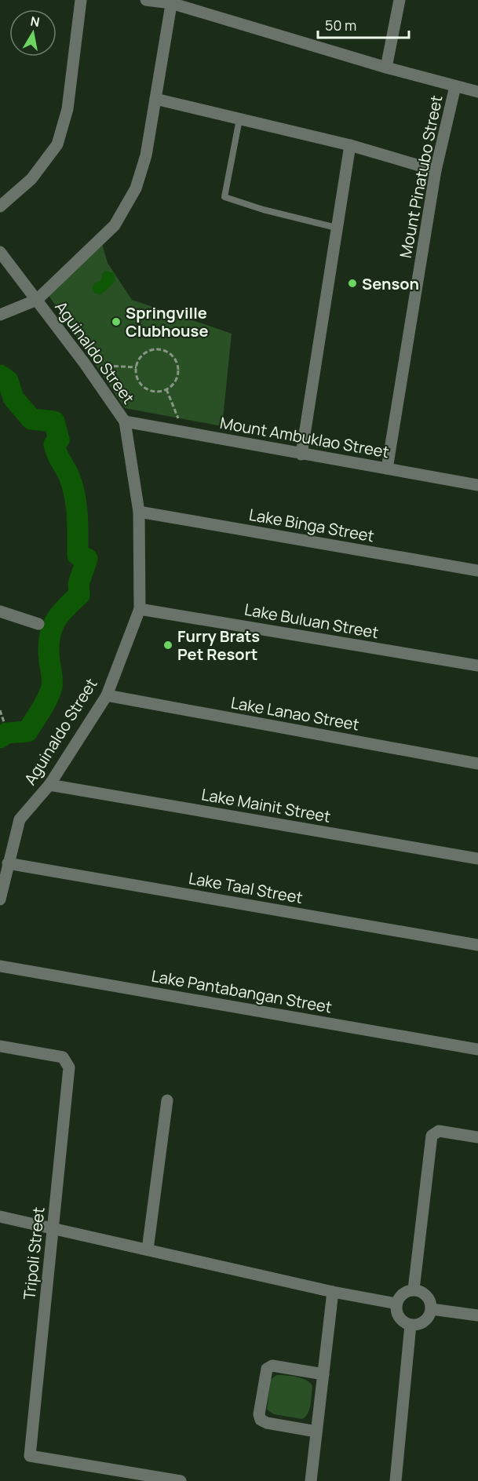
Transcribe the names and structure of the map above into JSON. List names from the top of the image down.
{
  "streets": {
    "street": [
      "Mount Pinatubo Street",
      "Aguinaldo Street",
      "Mount Ambuklao Street",
      "Lake Binga Street",
      "Lake Buluan Street",
      "Lake Lanao Street",
      "Lake Mainit Street",
      "Lake Taal Street",
      "Lake Pantabangan Street",
      "Tripoli Street"
    ]
  },
  "crossings": [
    ["Mount Pinatubo Street", "Mount Ambuklao Street"],
    ["Aguinaldo Street", "Mount Ambuklao Street"],
    ["Aguinaldo Street", "Lake Binga Street"],
    ["Aguinaldo Street", "Lake Buluan Street"],
    ["Aguinaldo Street", "Lake Lanao Street"],
    ["Aguinaldo Street", "Lake Mainit Street"],
    ["Aguinaldo Street", "Lake Taal Street"]
  ],
  "places": ["Senson", "Springville Clubhouse", "Furry Brats Pet Resort"],
  "scale_bar": "50 m",
  "north": "top"
}
